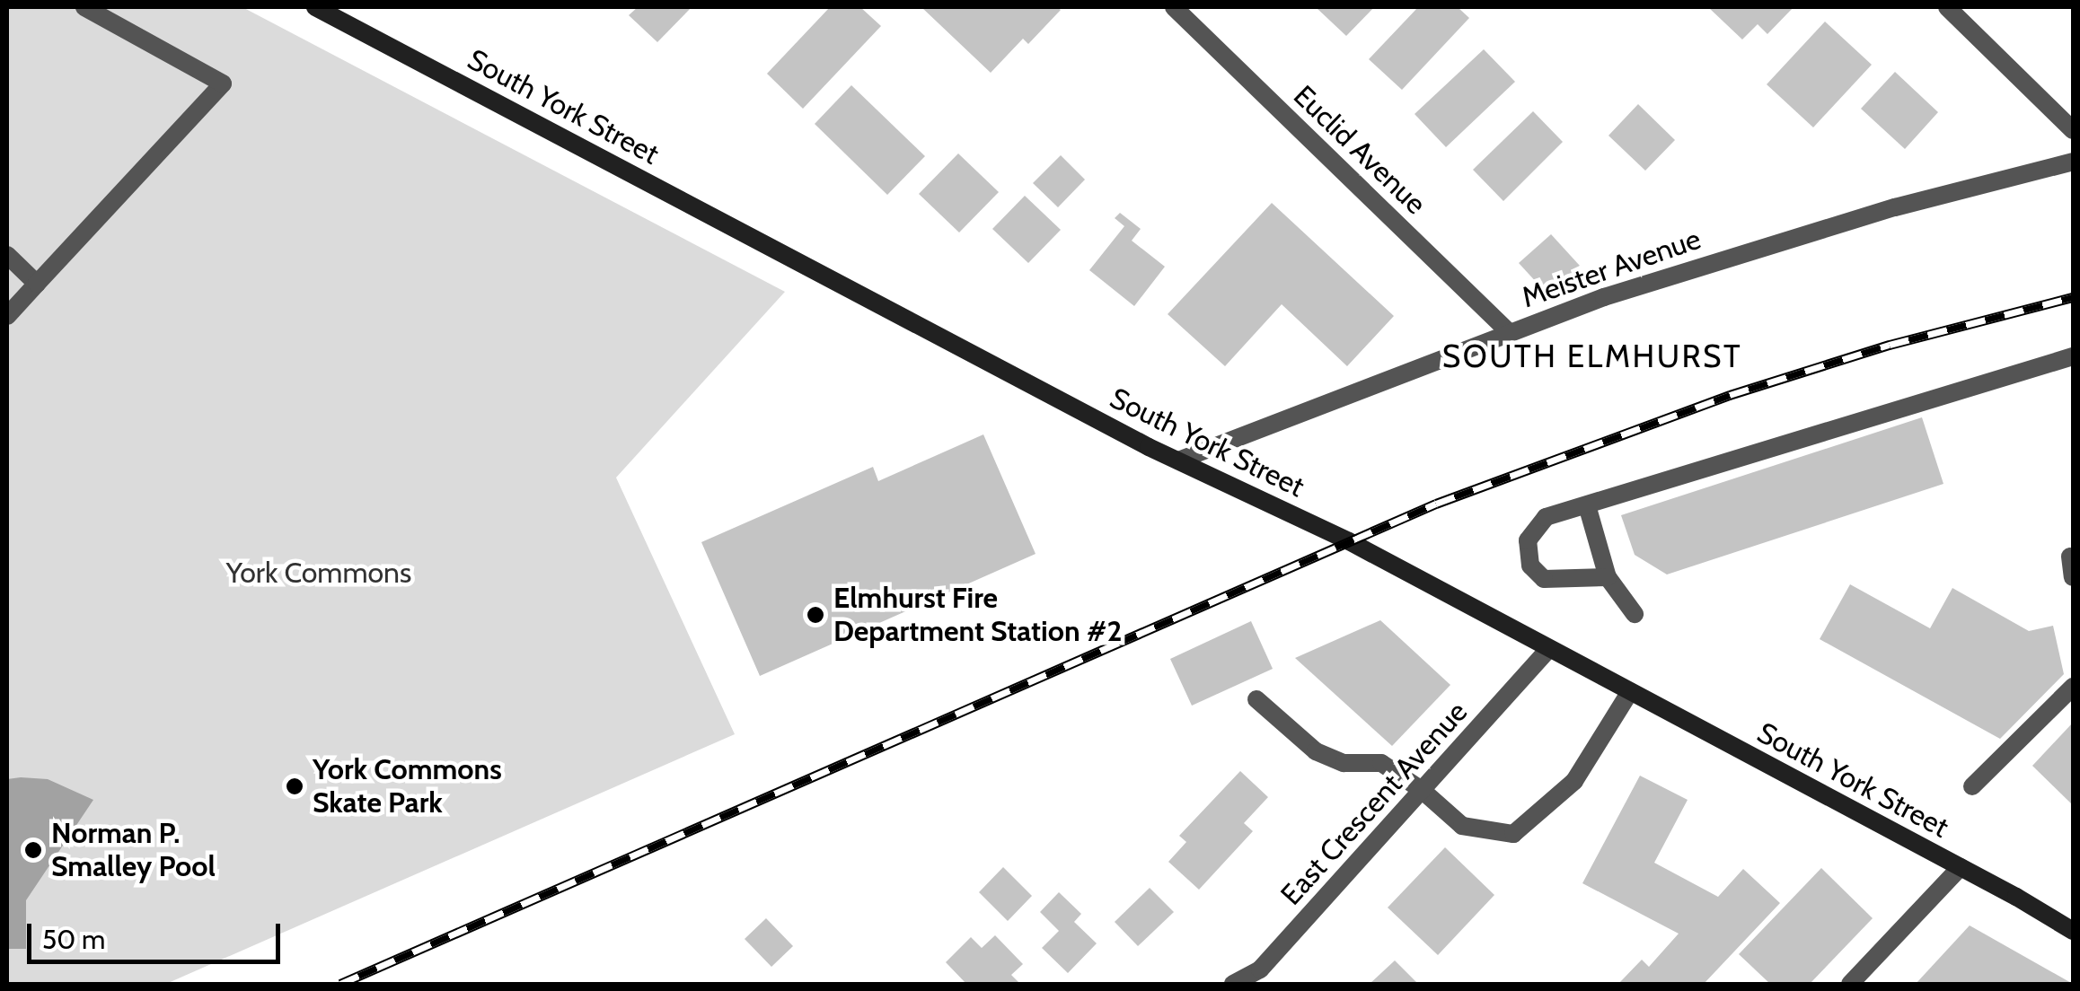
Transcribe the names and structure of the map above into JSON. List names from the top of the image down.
{
  "streets": {
    "main road": ["South York Street"],
    "street": ["Euclid Avenue", "Meister Avenue", "East Crescent Avenue"]
  },
  "crossings": [
    ["South York Street", "Meister Avenue"],
    ["South York Street", "East Crescent Avenue"],
    ["Euclid Avenue", "Meister Avenue"]
  ],
  "districts": ["SOUTH ELMHURST"],
  "parks": ["York Commons"],
  "places": ["Elmhurst Fire Department Station #2", "York Commons Skate Park", "Norman P. Smalley Pool"],
  "scale_bar": "50 m"
}
